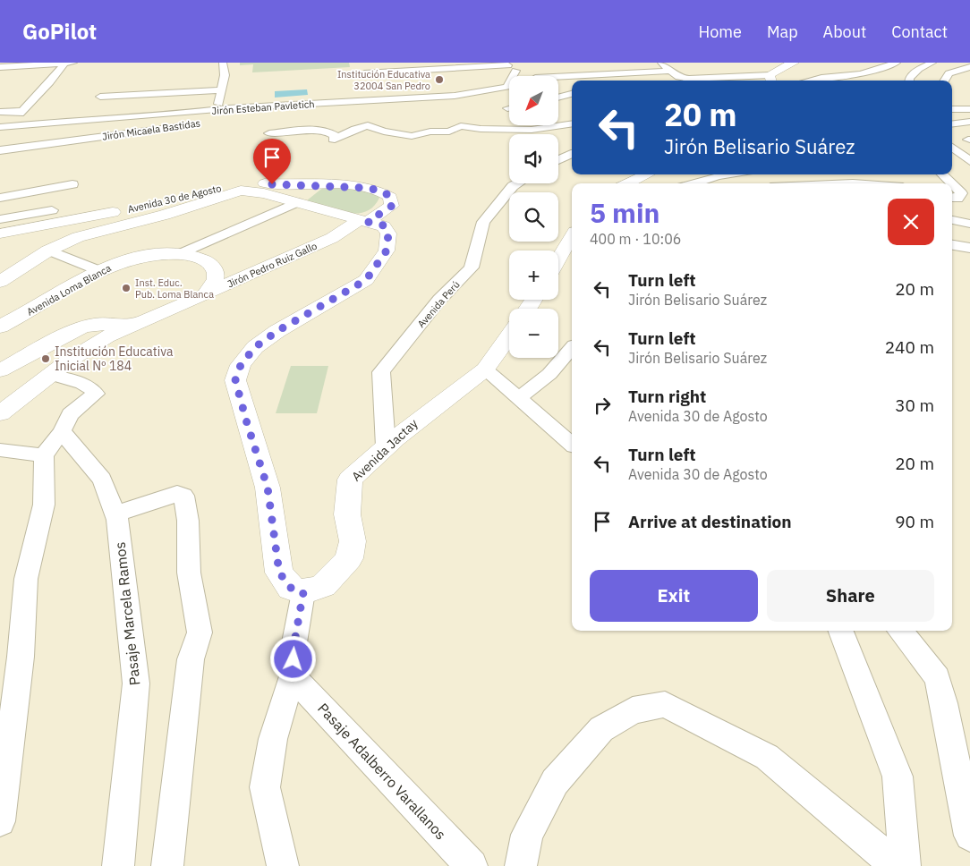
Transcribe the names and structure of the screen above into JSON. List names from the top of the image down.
{
  "streets": {
    "street": [
      "Jirón Esteban Pavletich",
      "Jirón Micaela Bastidas",
      "Avenida 30 de Agosto",
      "Jirón Pedro Ruiz Gallo",
      "Avenida Loma Blanca",
      "Avenida Perú",
      "Avenida Jactay",
      "Pasaje Marcela Ramos",
      "Pasaje Adalberro Varallanos"
    ]
  },
  "crossings": [
    ["Avenida 30 de Agosto", "Jirón Pedro Ruiz Gallo"],
    ["Jirón Pedro Ruiz Gallo", "Avenida Loma Blanca"],
    ["Avenida Perú", "Avenida Jactay"]
  ],
  "places": ["Institución Educativa 32004 San Pedro", "Inst. Educ. Pub. Loma Blanca", "Institución Educativa Inicial Nº 184"],
  "north": "bottom left",
  "page": {
    "header": "GoPilot",
    "nav": [
      "Home",
      "Map",
      "About",
      "Contact"
    ],
    "map_buttons": ["+", "−"],
    "turn": ["20 m", "Jirón Belisario Suárez"],
    "heading": ["5 min", "400 m · 10:06"],
    "list": [
      {
        "name": "Turn left",
        "note": "Jirón Belisario Suárez",
        "value": "20 m"
      },
      {
        "name": "Turn left",
        "note": "Jirón Belisario Suárez",
        "value": "240 m"
      },
      {
        "name": "Turn right",
        "note": "Avenida 30 de Agosto",
        "value": "30 m"
      },
      {
        "name": "Turn left",
        "note": "Avenida 30 de Agosto",
        "value": "20 m"
      },
      {
        "name": "Arrive at destination",
        "value": "90 m"
      }
    ],
    "buttons": ["Exit", "Share"]
  }
}
